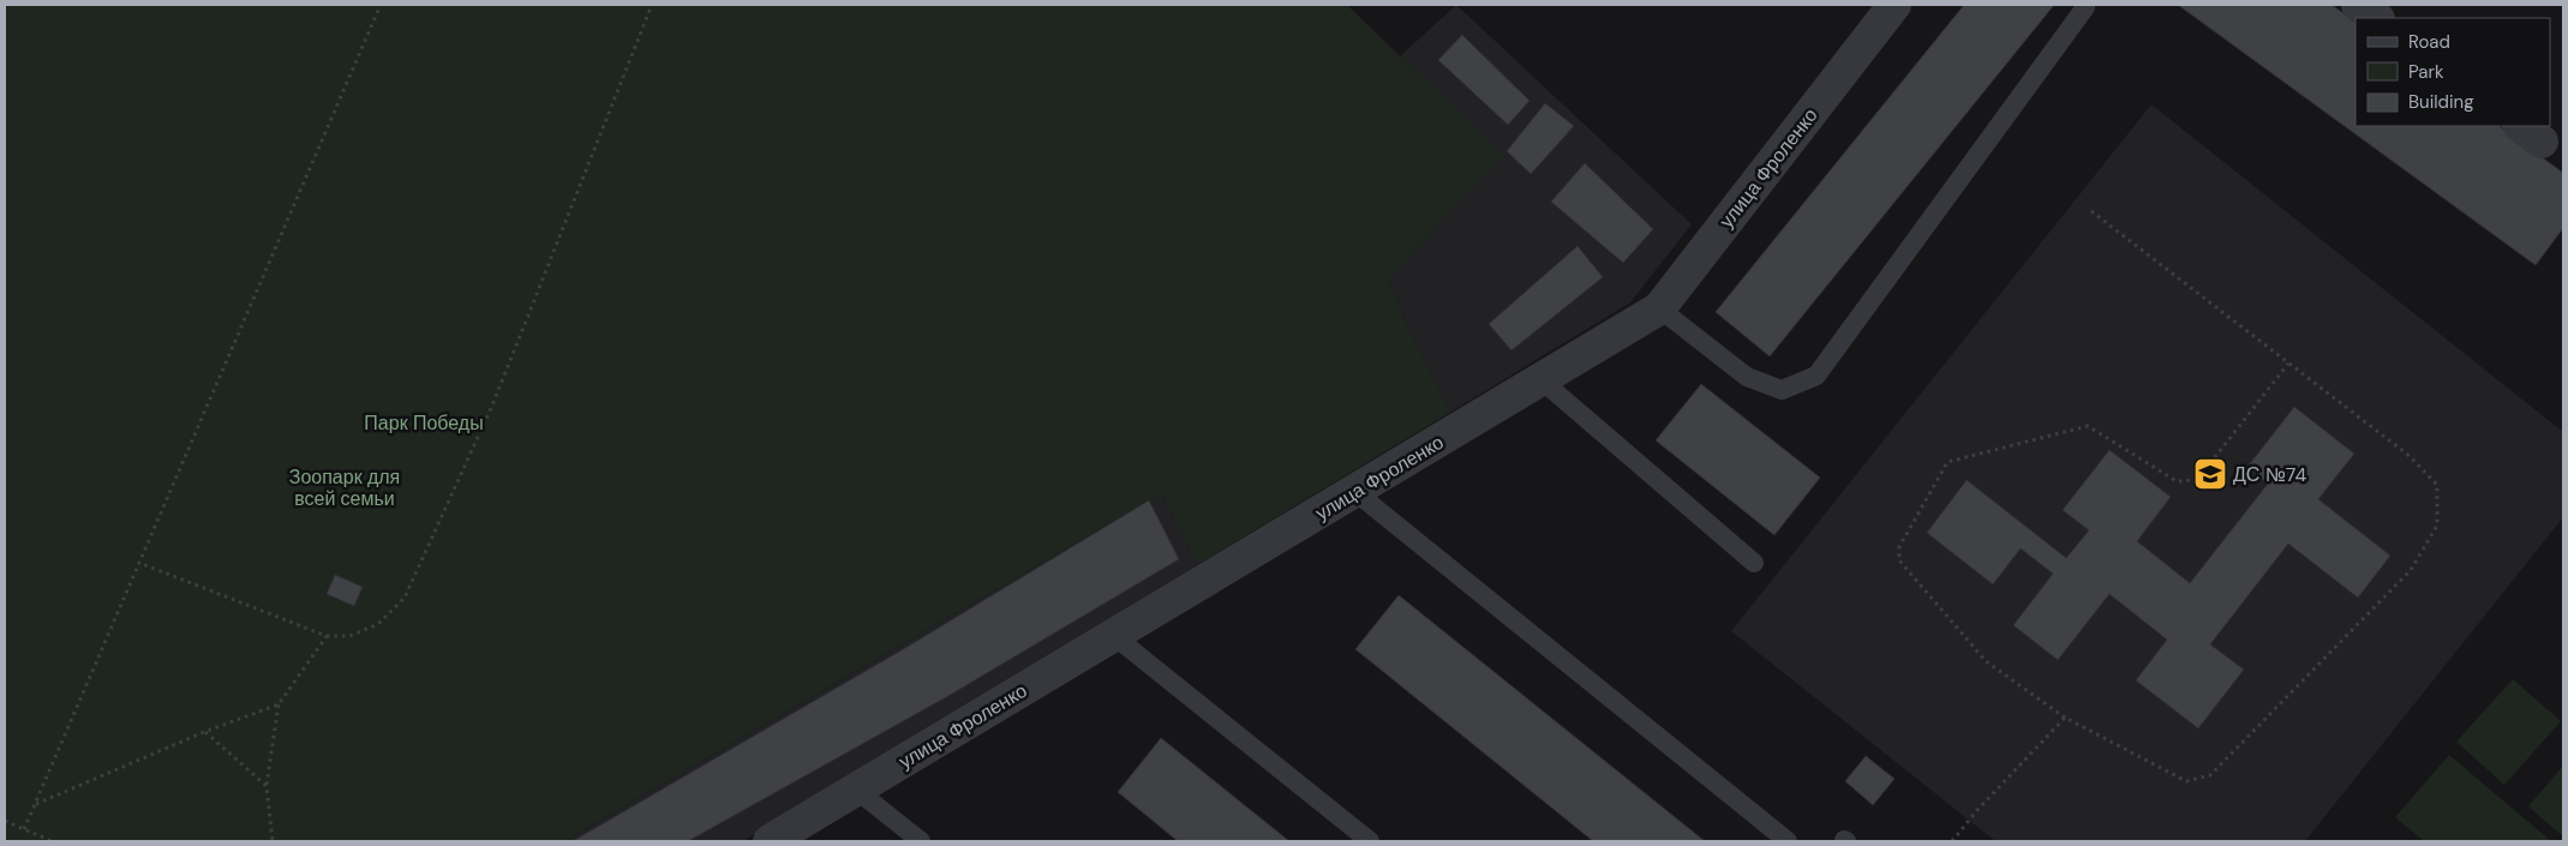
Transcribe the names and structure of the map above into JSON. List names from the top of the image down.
{
  "streets": {
    "street": ["улица Фроленко"]
  },
  "parks": ["Парк Победы", "Зоопарк для всей семьи"],
  "places": {
    "school or university": ["ДС №74"]
  },
  "legend": ["Road", "Park", "Building"]
}
